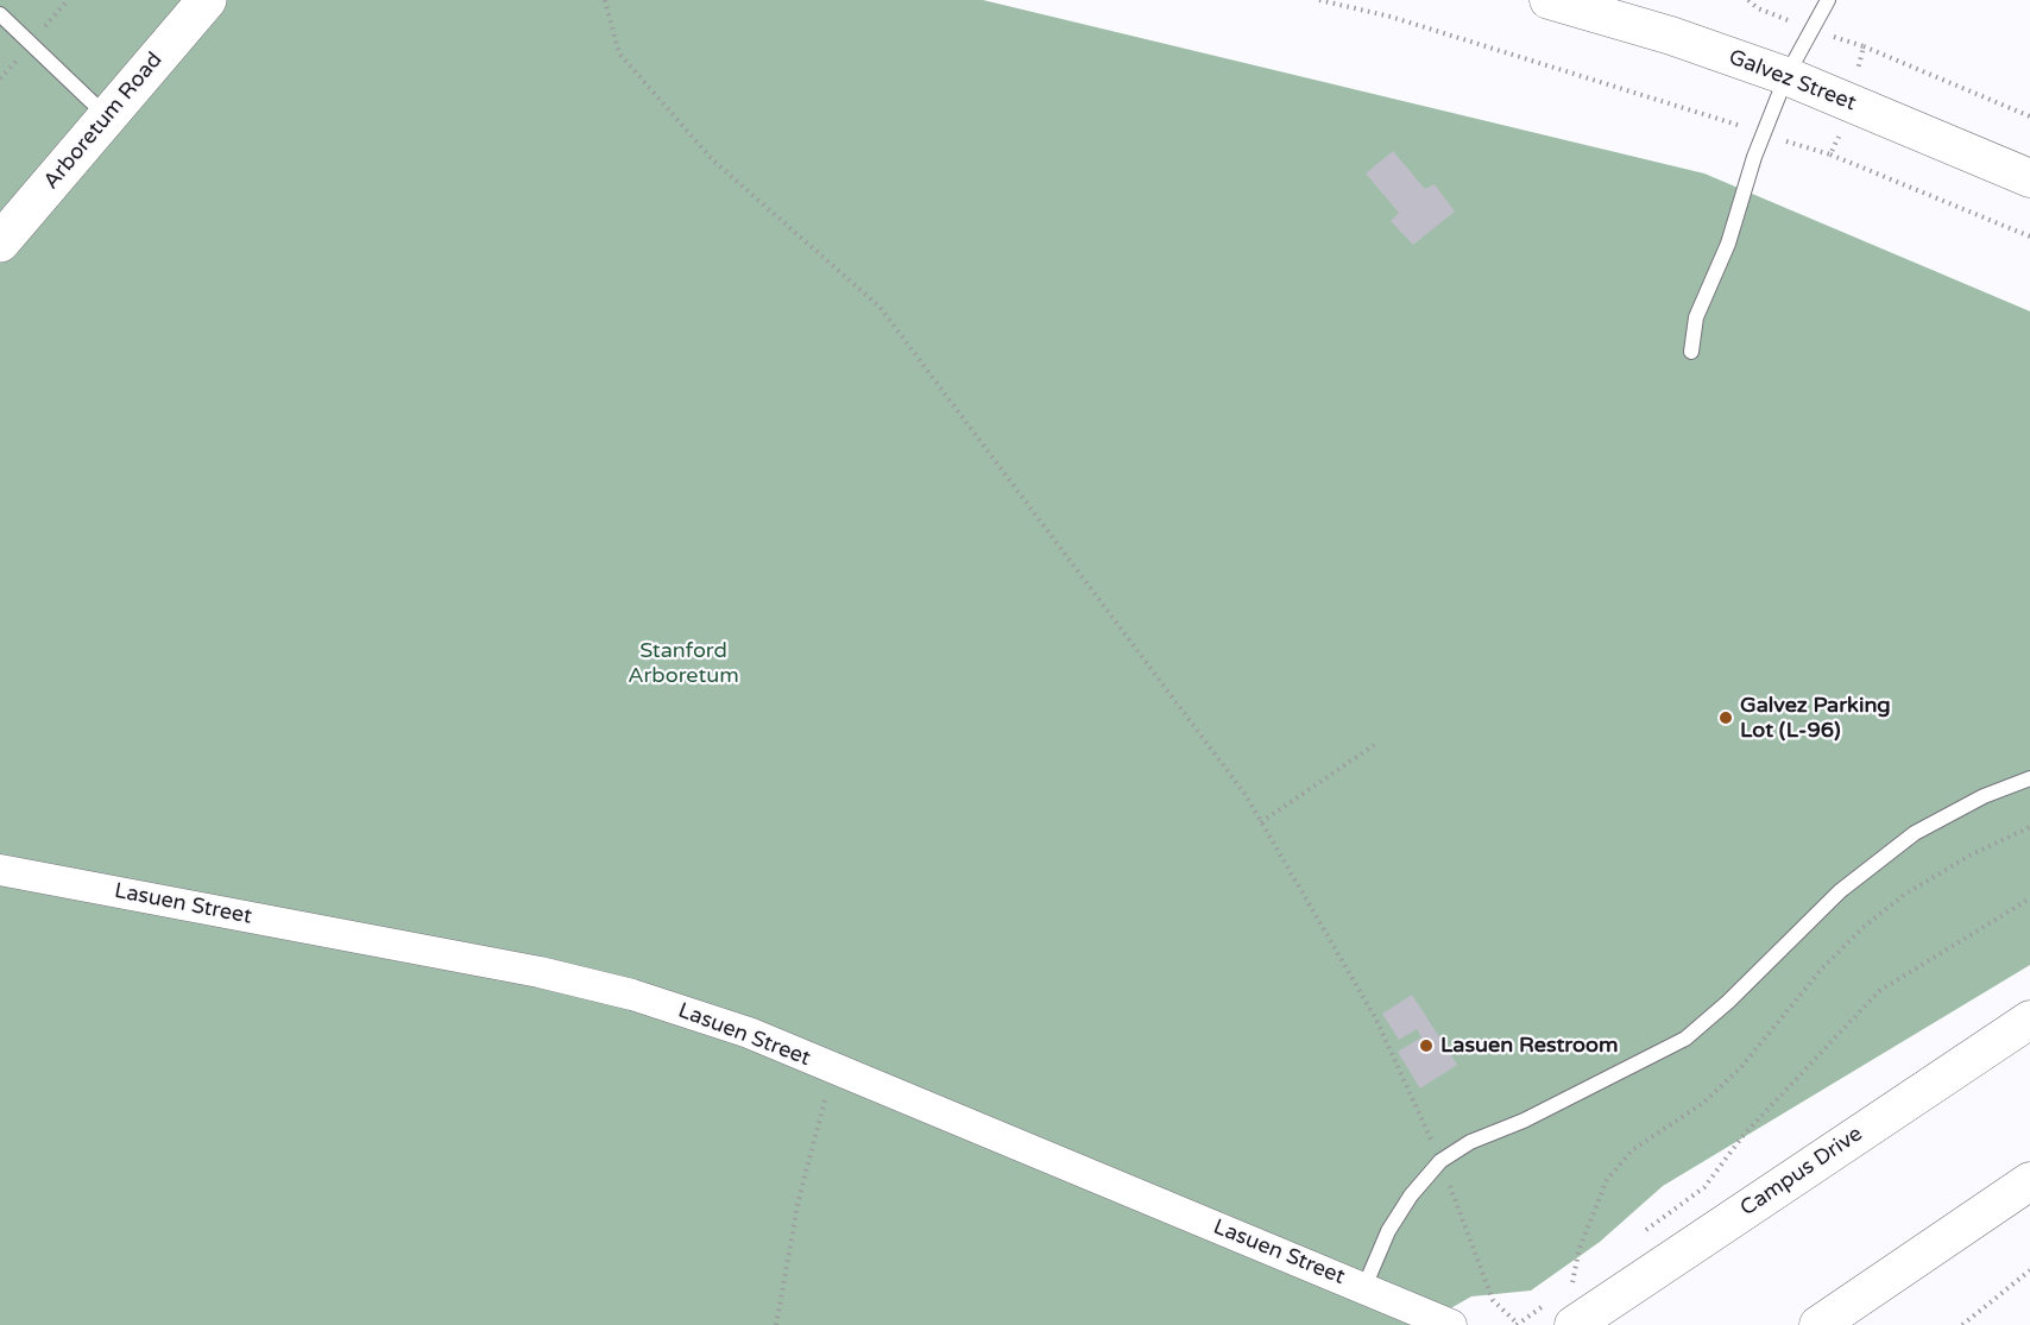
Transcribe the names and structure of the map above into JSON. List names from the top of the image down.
{
  "streets": {
    "main road": ["Arboretum Road"],
    "street": ["Galvez Street", "Lasuen Street", "Campus Drive"]
  },
  "parks": ["Stanford Arboretum"],
  "places": ["Galvez Parking Lot (L-96)", "Lasuen Restroom"]
}
